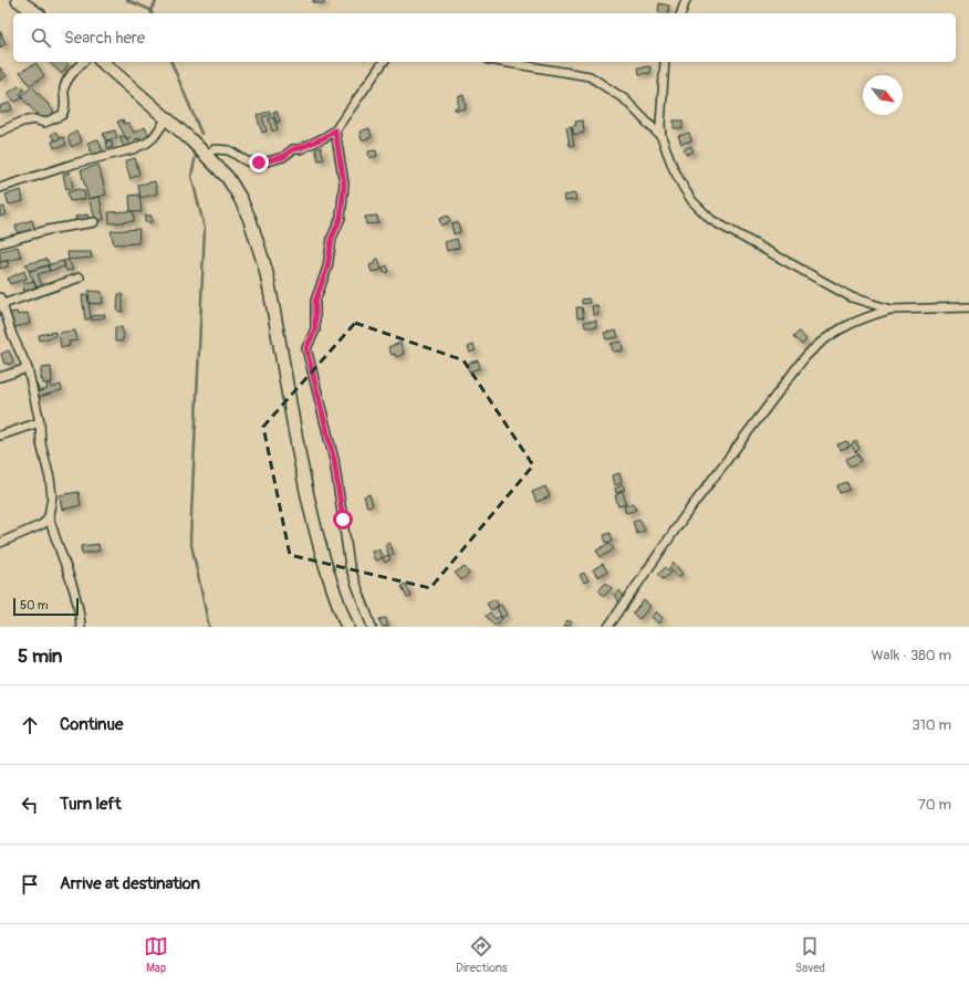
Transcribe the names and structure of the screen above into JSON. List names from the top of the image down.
{
  "scale_bar": "50 m",
  "north": "bottom right",
  "page": {
    "search": "Search here",
    "scale": "50 m",
    "heading": ["5 min", "Walk · 380 m"],
    "list": [
      ["Continue", "310 m"],
      ["Turn left", "70 m"],
      "Arrive at destination"
    ],
    "nav": ["Map", "Directions", "Saved"]
  }
}
